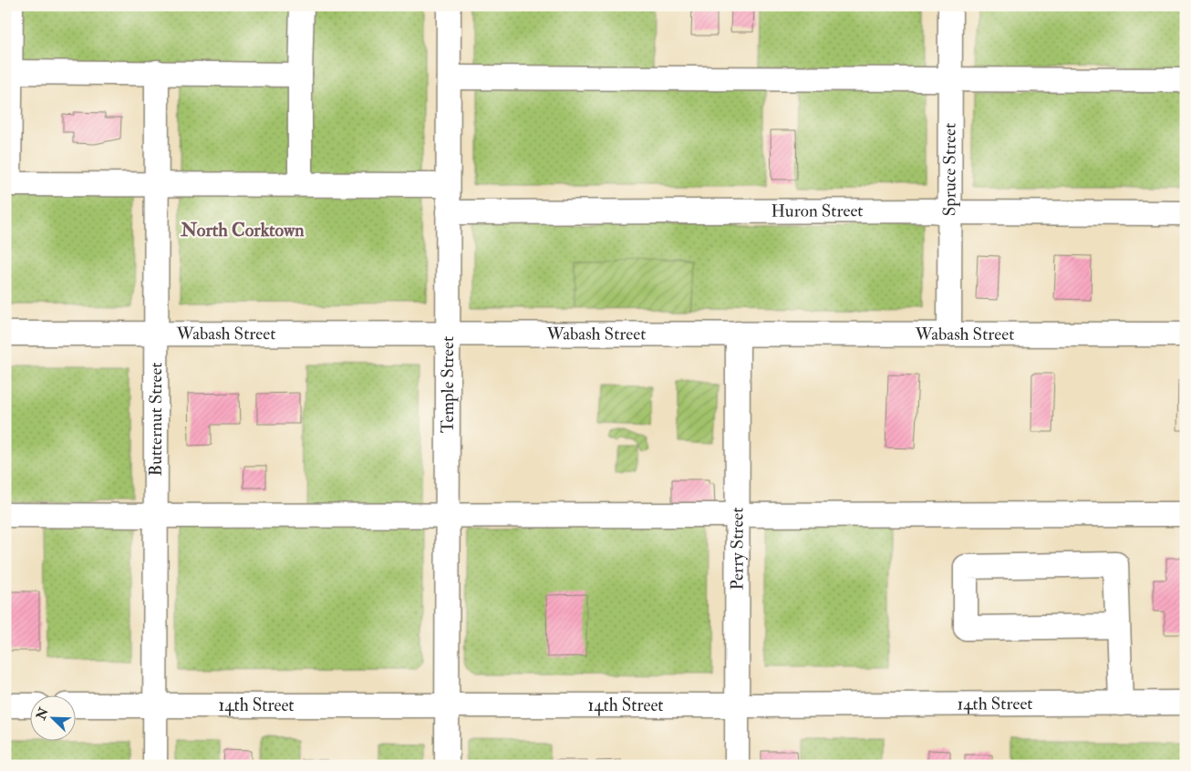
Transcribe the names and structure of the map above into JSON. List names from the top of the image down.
{
  "streets": {
    "street": [
      "Spruce Street",
      "Huron Street",
      "Wabash Street",
      "Temple Street",
      "Butternut Street",
      "Perry Street",
      "14th Street"
    ]
  },
  "crossings": [
    ["Spruce Street", "Huron Street"],
    ["Spruce Street", "Wabash Street"],
    ["Huron Street", "Temple Street"],
    ["Wabash Street", "Temple Street"],
    ["Wabash Street", "Butternut Street"],
    ["Wabash Street", "Perry Street"],
    ["Temple Street", "14th Street"],
    ["Butternut Street", "14th Street"],
    ["Perry Street", "14th Street"]
  ],
  "districts": ["North Corktown"],
  "north": "top left"
}
